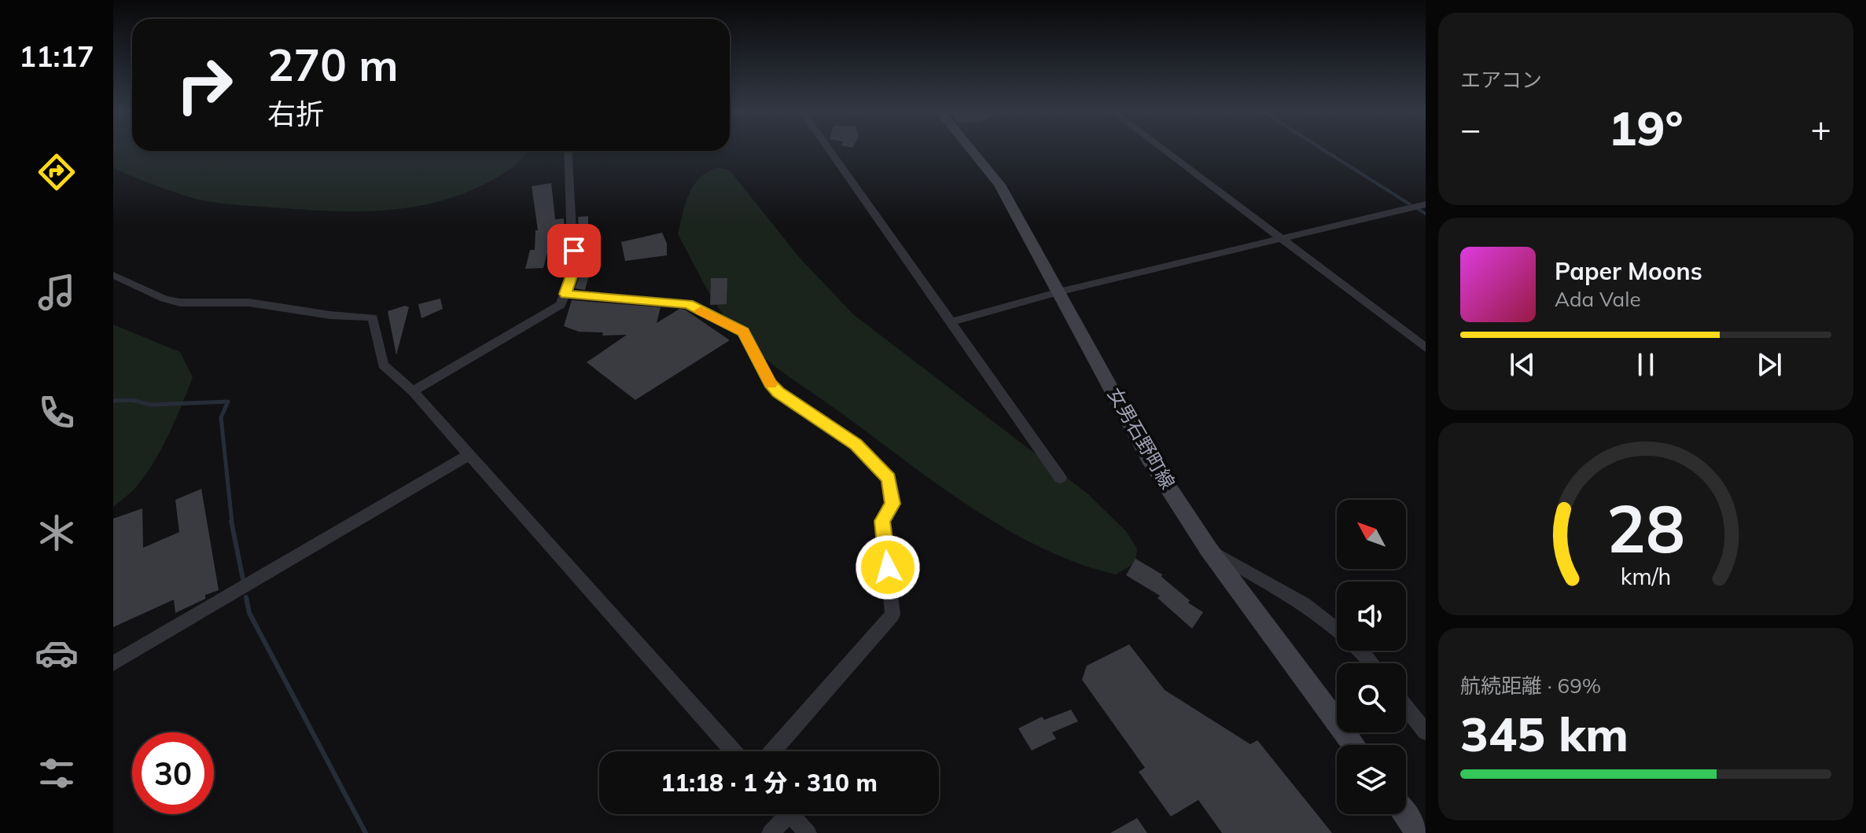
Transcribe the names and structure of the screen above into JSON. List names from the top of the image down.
{
  "streets": {
    "main road": ["女男石野町線"]
  },
  "north": "top left",
  "page": {
    "tabs": "11:17",
    "tile": [
      "エアコン",
      ["航続距離 · 69%", "345 km"]
    ],
    "turn": ["270 m", "右折"],
    "heat": ["−", "19°", "+"],
    "song": ["Paper Moons", "Ada Vale"],
    "limit": "30",
    "trip": "11:18 · 1 分 · 310 m",
    "gauge": ["28", "km/h"]
  }
}
